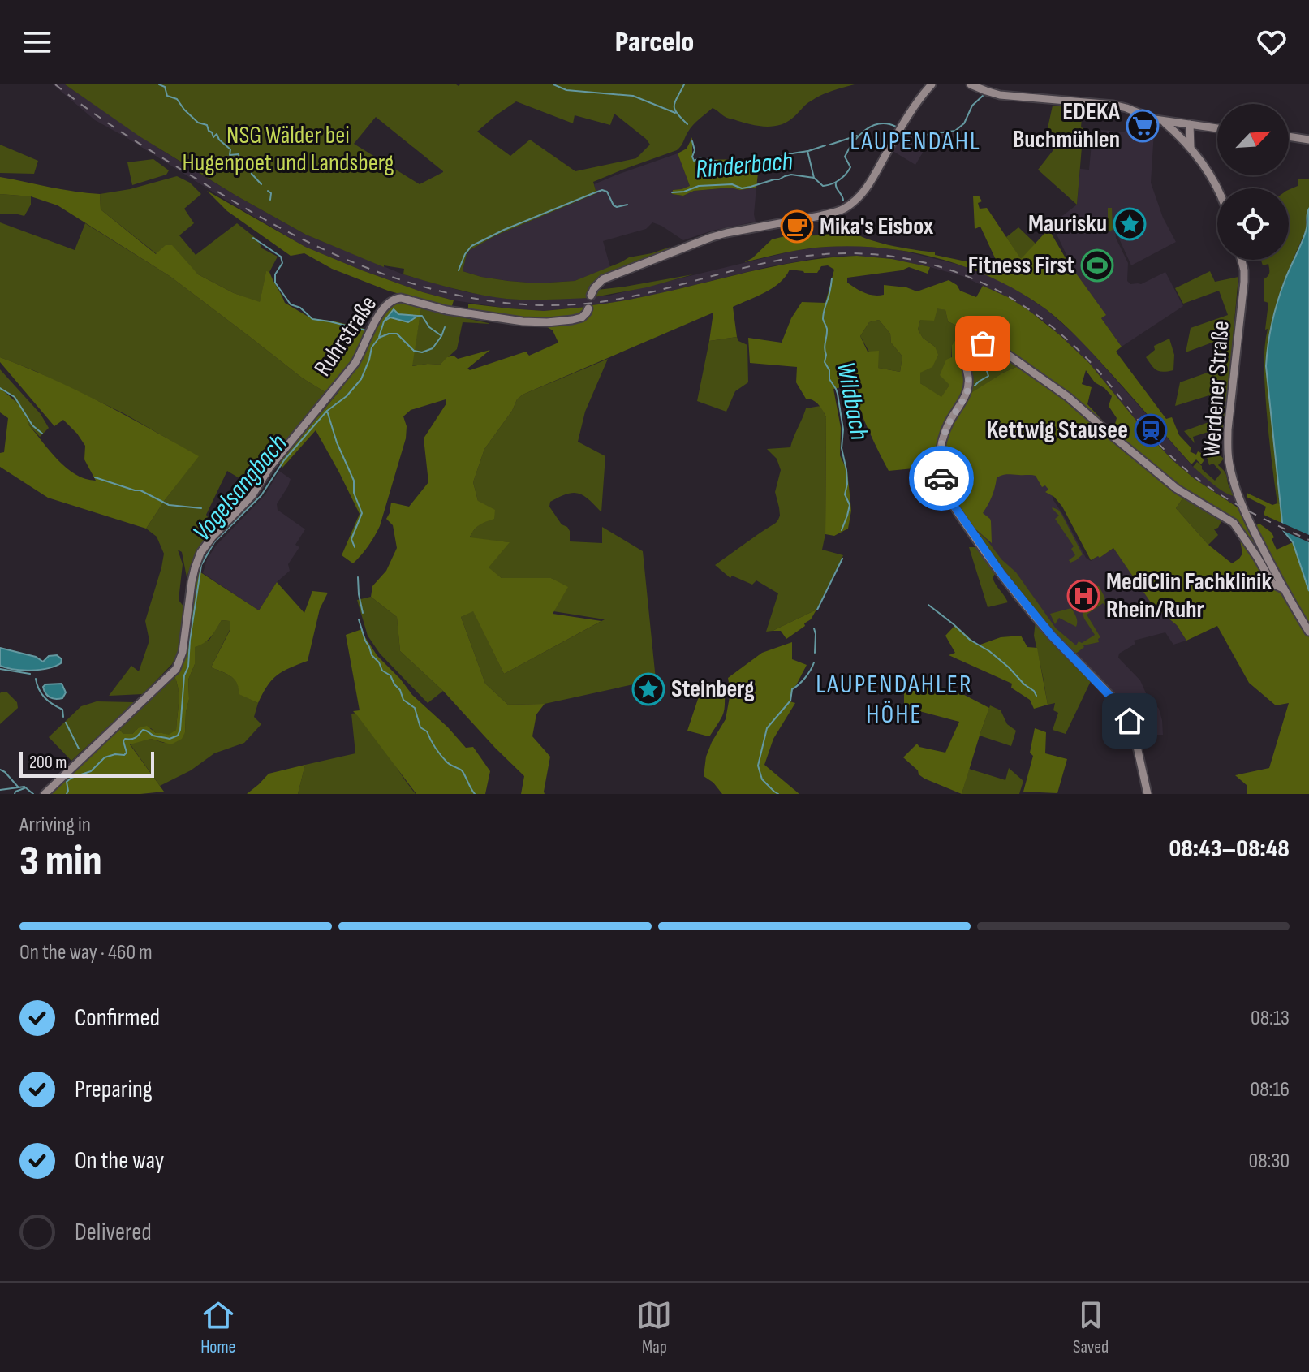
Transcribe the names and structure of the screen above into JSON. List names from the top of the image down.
{
  "streets": {
    "main road": ["Ruhrstraße", "Werdener Straße"]
  },
  "districts": ["LAUPENDAHL", "LAUPENDAHLER HÖHE"],
  "water": ["Rinderbach", "Wildbach", "Vogelsangbach"],
  "parks": ["NSG Wälder bei Hugenpoet und Landsberg"],
  "places": {
    "supermarket": ["EDEKA Buchmühlen"],
    "place": ["Maurisku", "Steinberg"],
    "cafe": ["Mika's Eisbox"],
    "sports": ["Fitness First"],
    "station": ["Kettwig Stausee"],
    "hospital": ["MediClin Fachklinik Rhein/Ruhr"]
  },
  "scale_bar": "200 m",
  "north": "top right",
  "page": {
    "header": "Parcelo",
    "scale": "200 m",
    "heading": ["3 min", "Arriving in", "08:43–08:48"],
    "bar": "On the way · 460 m",
    "list": [
      ["Confirmed", "08:13"],
      ["Preparing", "08:16"],
      ["On the way", "08:30"],
      "Delivered"
    ],
    "tabs": ["Home", "Map", "Saved"]
  }
}
